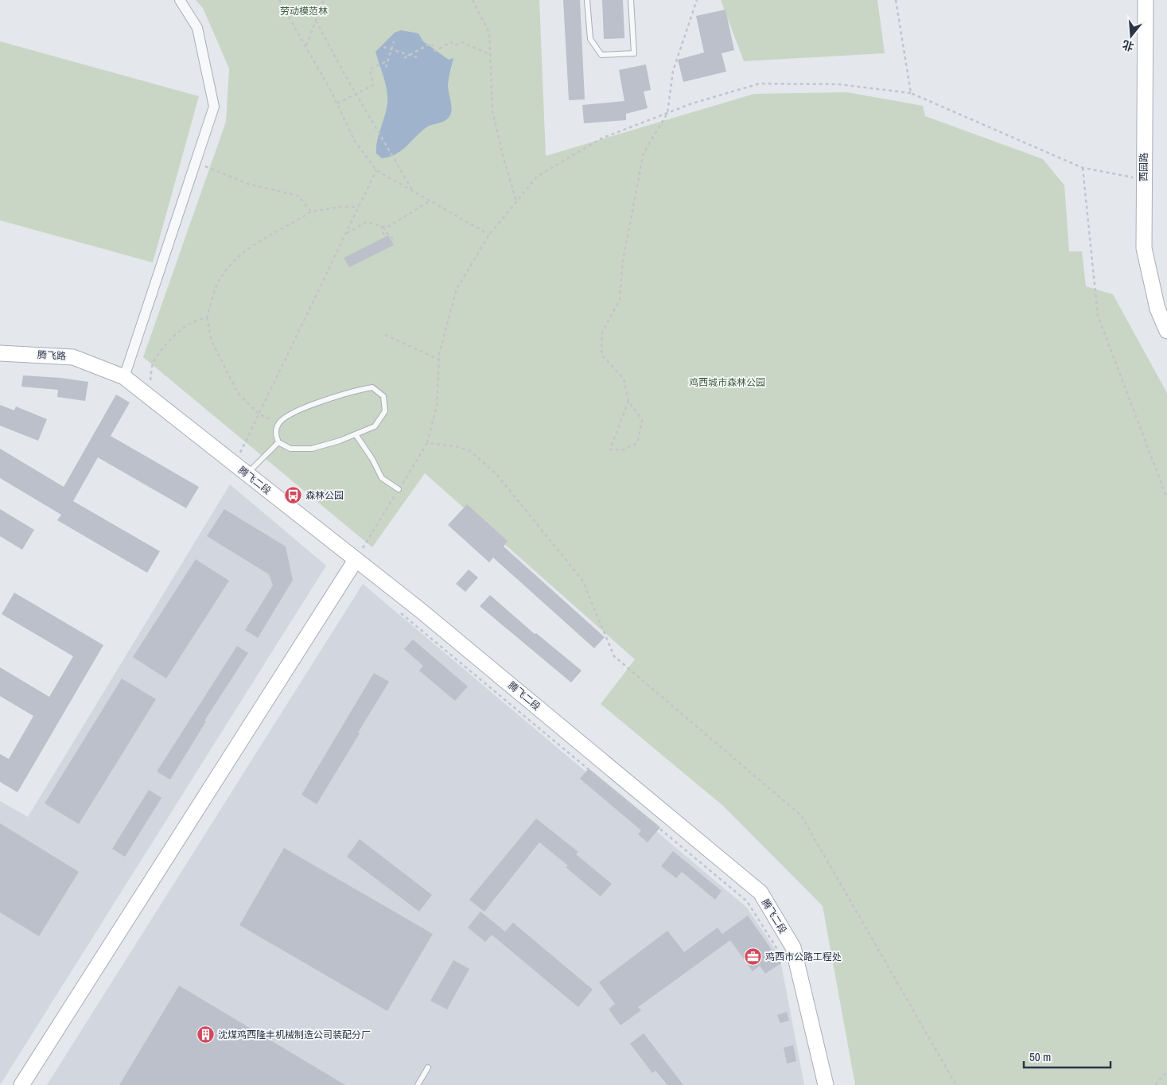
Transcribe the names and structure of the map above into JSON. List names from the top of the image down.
{
  "streets": {
    "street": ["西园路", "腾飞路", "腾飞二段"]
  },
  "crossings": [
    ["腾飞路", "腾飞二段"]
  ],
  "parks": ["劳动模范林", "鸡西城市森林公园"],
  "places": {
    "bus stop": ["森林公园"],
    "office": ["鸡西市公路工程处"],
    "building": ["沈煤鸡西隆丰机械制造公司装配分厂"]
  },
  "scale_bar": "50 m",
  "north": "bottom"
}
